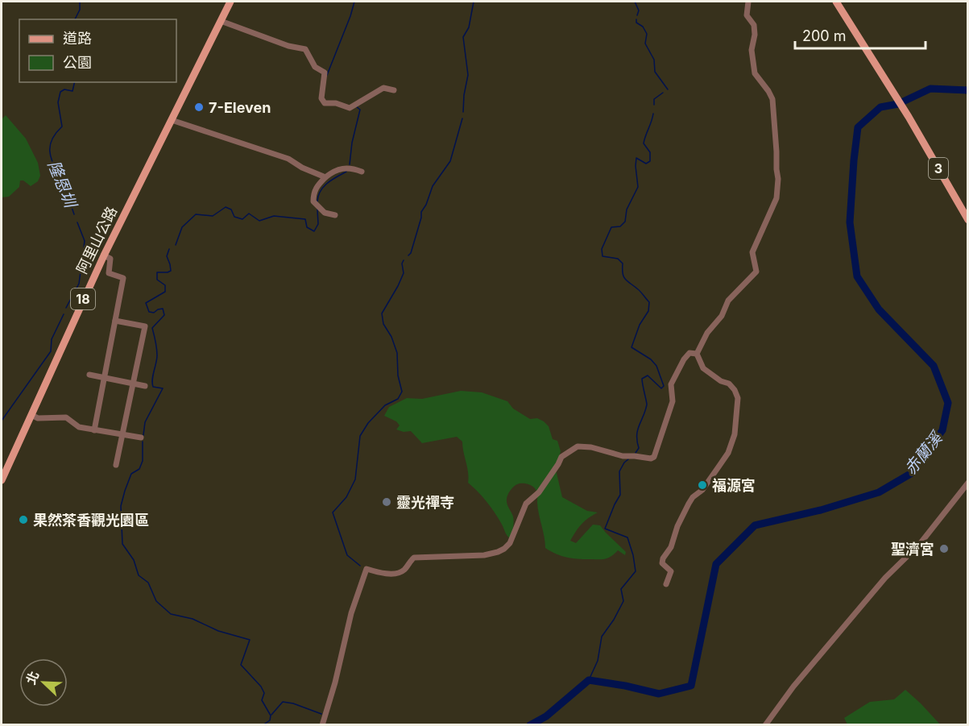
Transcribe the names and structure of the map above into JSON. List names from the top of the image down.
{
  "streets": {
    "main road": ["3", "阿里山公路", "18"]
  },
  "crossings": [
    ["阿里山公路", "18"]
  ],
  "water": ["隆恩圳", "赤蘭溪"],
  "places": [
    "7-Eleven",
    "福源宮",
    "靈光禪寺",
    "果然茶香觀光園區",
    "聖濟宮"
  ],
  "legend": ["道路", "公園"],
  "scale_bar": "200 m",
  "north": "top left"
}
